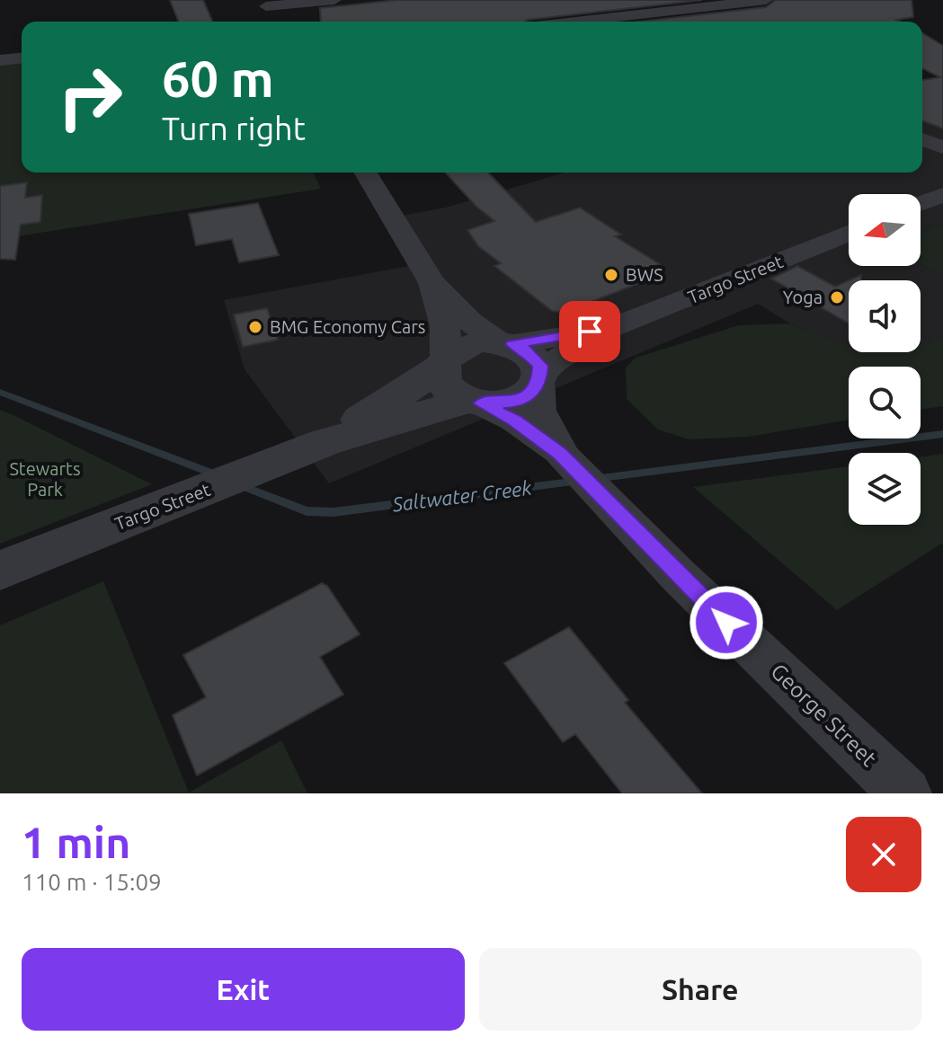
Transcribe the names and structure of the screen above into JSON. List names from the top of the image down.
{
  "streets": {
    "street": ["Targo Street", "George Street"]
  },
  "crossings": [
    ["Targo Street", "George Street"]
  ],
  "water": ["Saltwater Creek"],
  "parks": ["Stewarts Park"],
  "places": ["BWS", "Yoga", "BMG Economy Cars"],
  "north": "left",
  "page": {
    "turn": ["60 m", "Turn right"],
    "heading": ["1 min", "110 m · 15:09"],
    "buttons": ["Exit", "Share"]
  }
}
